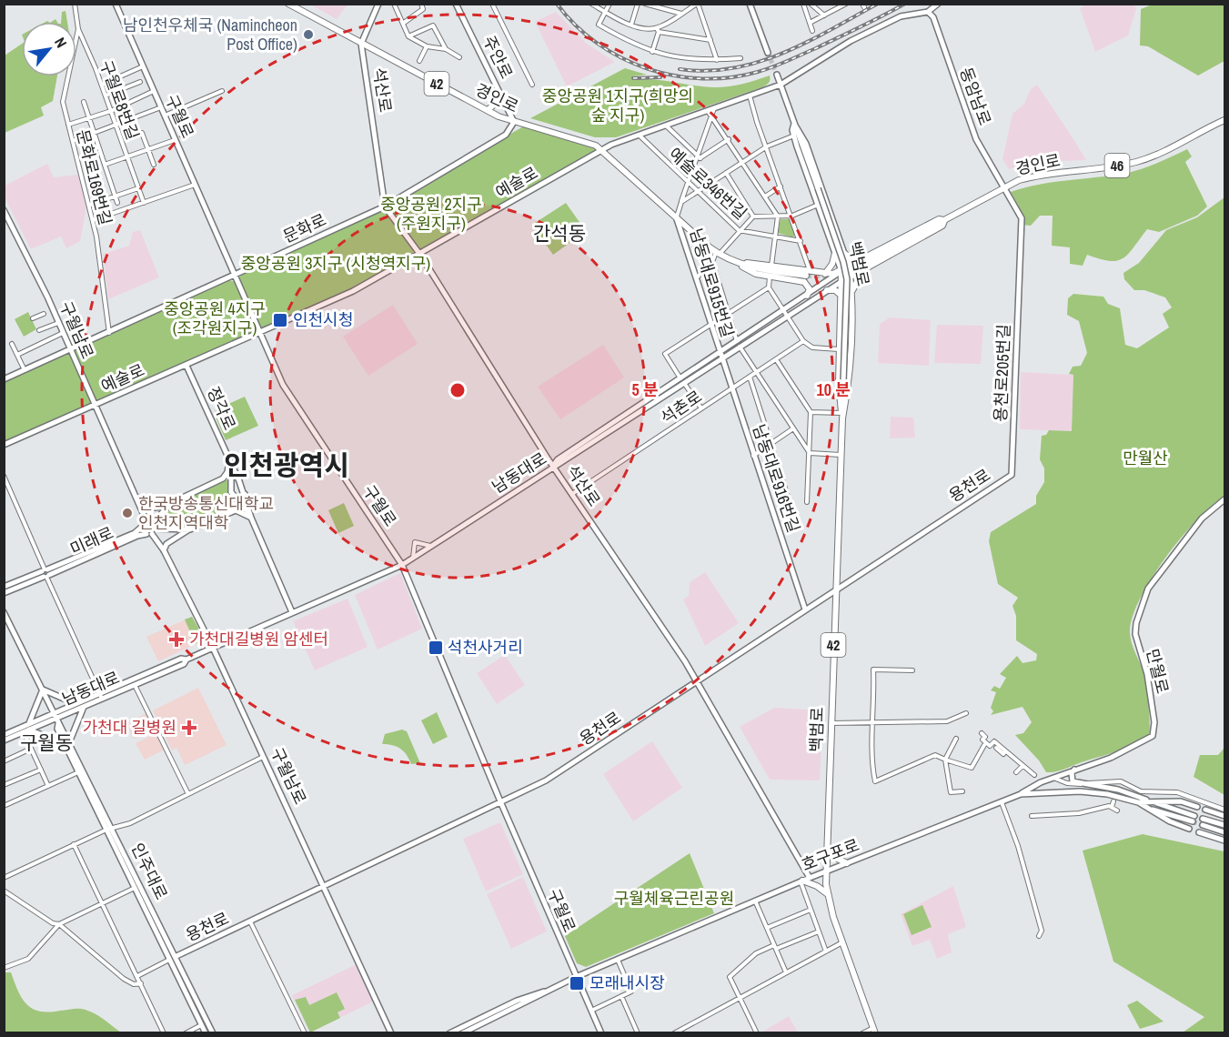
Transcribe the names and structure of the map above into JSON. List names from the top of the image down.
{
  "streets": {
    "main road": [
      "주안로",
      "42",
      "석산로",
      "동암남로",
      "경인로",
      "구월로",
      "46",
      "예술로",
      "문화로",
      "백범로",
      "남동대로915번길",
      "구월남로",
      "용천로205번길",
      "정각로",
      "남동대로",
      "남동대로916번길",
      "용천로",
      "미래로",
      "만월로",
      "호구포로",
      "인주대로"
    ],
    "street": [
      "구월로8번길",
      "문화로169번길",
      "예술로346번길",
      "석촌로"
    ]
  },
  "crossings": [
    ["주안로", "경인로"],
    ["주안로", "문화로"],
    ["석산로", "경인로"],
    ["석산로", "예술로"],
    ["석산로", "문화로"],
    ["석산로", "석촌로"],
    ["석산로", "남동대로"],
    ["석산로", "용천로"],
    ["석산로", "호구포로"],
    ["동암남로", "경인로"],
    ["동암남로", "예술로"],
    ["동암남로", "용천로205번길"],
    ["경인로", "예술로"],
    ["경인로", "문화로"],
    ["경인로", "백범로"],
    ["경인로", "남동대로915번길"],
    ["구월로8번길", "문화로169번길"],
    ["구월로", "예술로"],
    ["구월로", "문화로"],
    ["구월로", "남동대로"],
    ["구월로", "용천로"],
    ["구월로", "호구포로"],
    ["문화로169번길", "문화로"],
    ["예술로", "예술로346번길"],
    ["예술로", "백범로"],
    ["예술로", "구월남로"],
    ["예술로", "정각로"],
    ["문화로", "구월남로"],
    ["백범로", "용천로"],
    ["백범로", "호구포로"],
    ["남동대로915번길", "남동대로916번길"],
    ["구월남로", "남동대로"],
    ["구월남로", "용천로"],
    ["구월남로", "미래로"],
    ["용천로205번길", "용천로"],
    ["석촌로", "남동대로916번길"],
    ["남동대로", "인주대로"],
    ["남동대로916번길", "용천로"],
    ["용천로", "인주대로"],
    ["만월로", "호구포로"]
  ],
  "districts": ["간석동", "인천광역시", "구월동"],
  "parks": [
    "중앙공원 1지구(희망의 숲 지구)",
    "중앙공원 2지구 (주원지구)",
    "중앙공원 3지구 (시청역지구)",
    "중앙공원 4지구 (조각원지구)",
    "만월산",
    "구월체육근린공원"
  ],
  "places": {
    "other": ["남인천우체국 (Namincheon Post Office)", "한국방송통신대학교 인천지역대학"],
    "transit": ["인천시청", "석천사거리", "모래내시장"],
    "health": ["가천대길병원 암센터", "가천대 길병원"]
  },
  "north": "top right",
  "rings": ["5 분", "10 분"]
}
